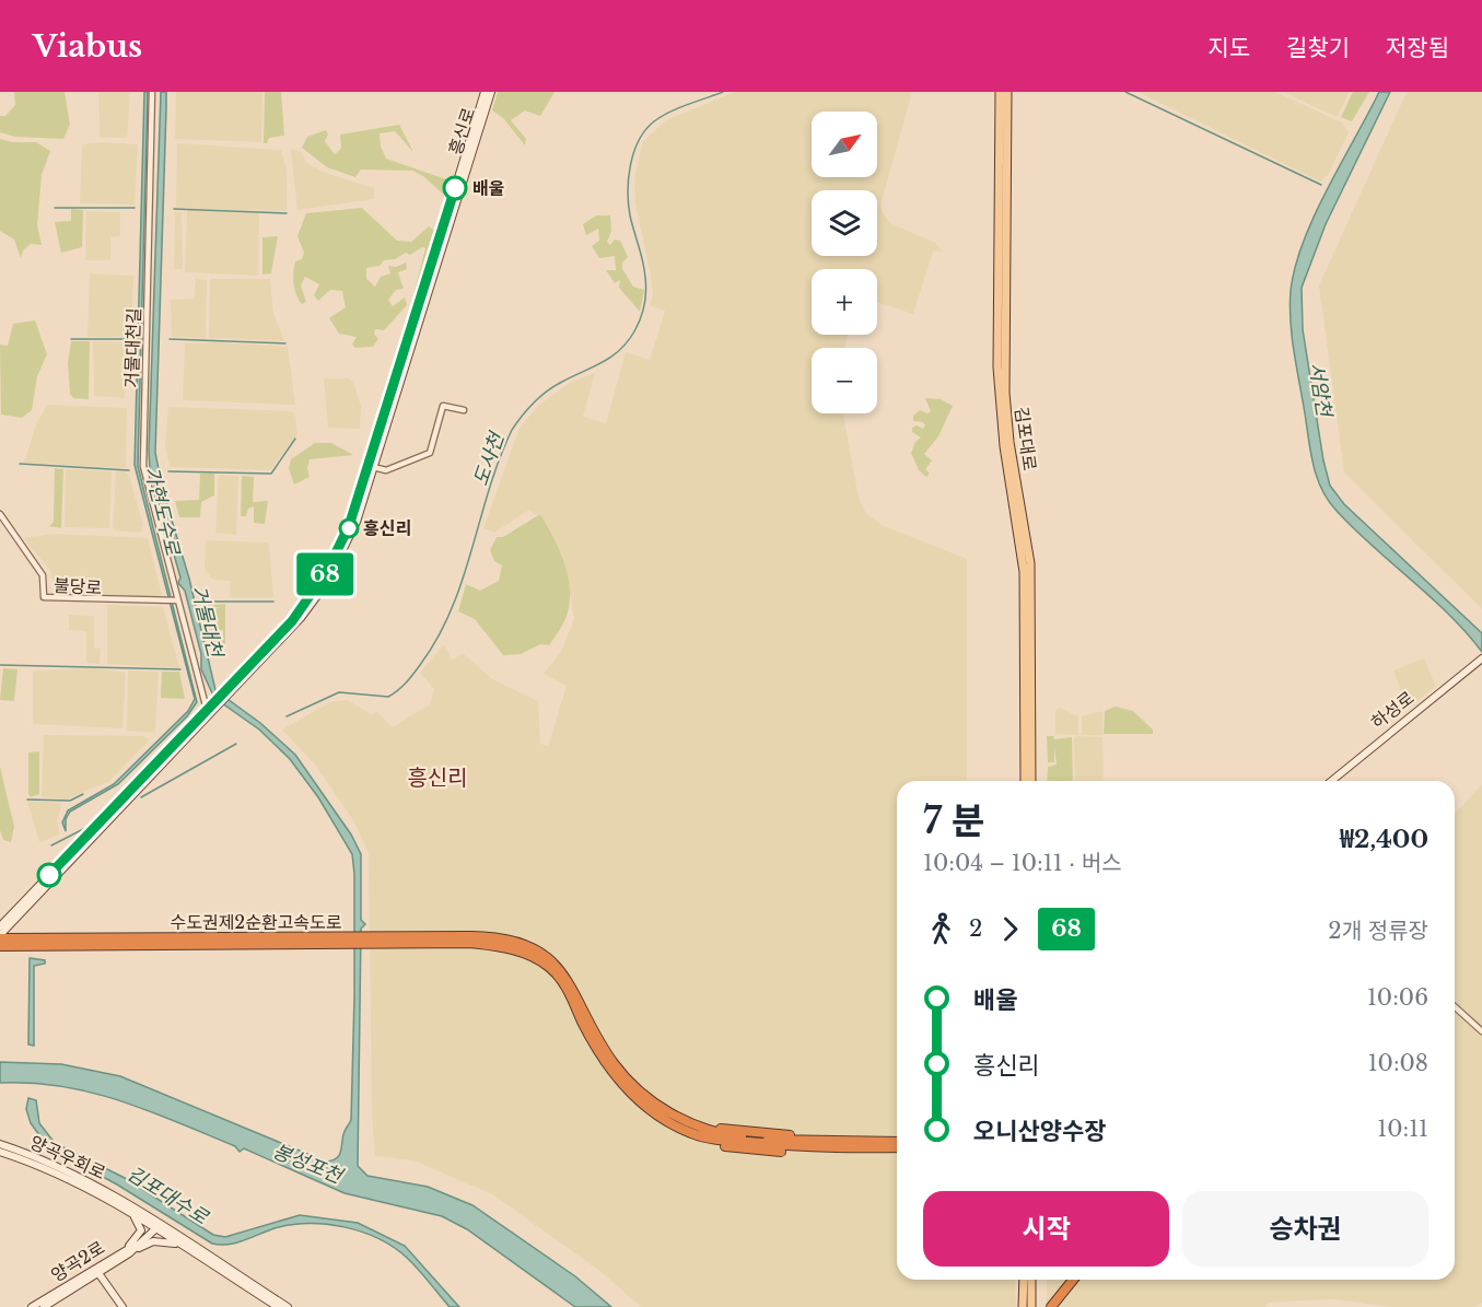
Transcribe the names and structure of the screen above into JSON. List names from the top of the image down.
{
  "streets": {
    "highway": ["수도권제2순환고속도로"],
    "main road": [
      "흥신로",
      "김포대로",
      "하성로",
      "양곡우회로",
      "양곡2로"
    ],
    "street": ["거물대천길", "불당로"]
  },
  "crossings": [
    ["흥신로", "수도권제2순환고속도로"],
    ["거물대천길", "불당로"],
    ["양곡우회로", "양곡2로"]
  ],
  "districts": ["흥신리"],
  "water": [
    "서암천",
    "도사천",
    "가현도수로",
    "거물대천",
    "봉성포천",
    "김포대수로"
  ],
  "places": ["배울", "흥신리"],
  "lines": ["bus line 68"],
  "north": "top right",
  "page": {
    "header": "Viabus",
    "nav": ["지도", "길찾기", "저장됨"],
    "on_map": "68",
    "map_buttons": ["+", "−"],
    "heading": ["7 분", "10:04 – 10:11 · 버스", "₩2,400"],
    "legs": ["2", "68", "2개 정류장"],
    "list": [
      {
        "name": "배울",
        "value": "10:06"
      },
      {
        "name": "흥신리",
        "value": "10:08"
      },
      {
        "name": "오니산양수장",
        "value": "10:11"
      }
    ],
    "buttons": ["시작", "승차권"]
  }
}
